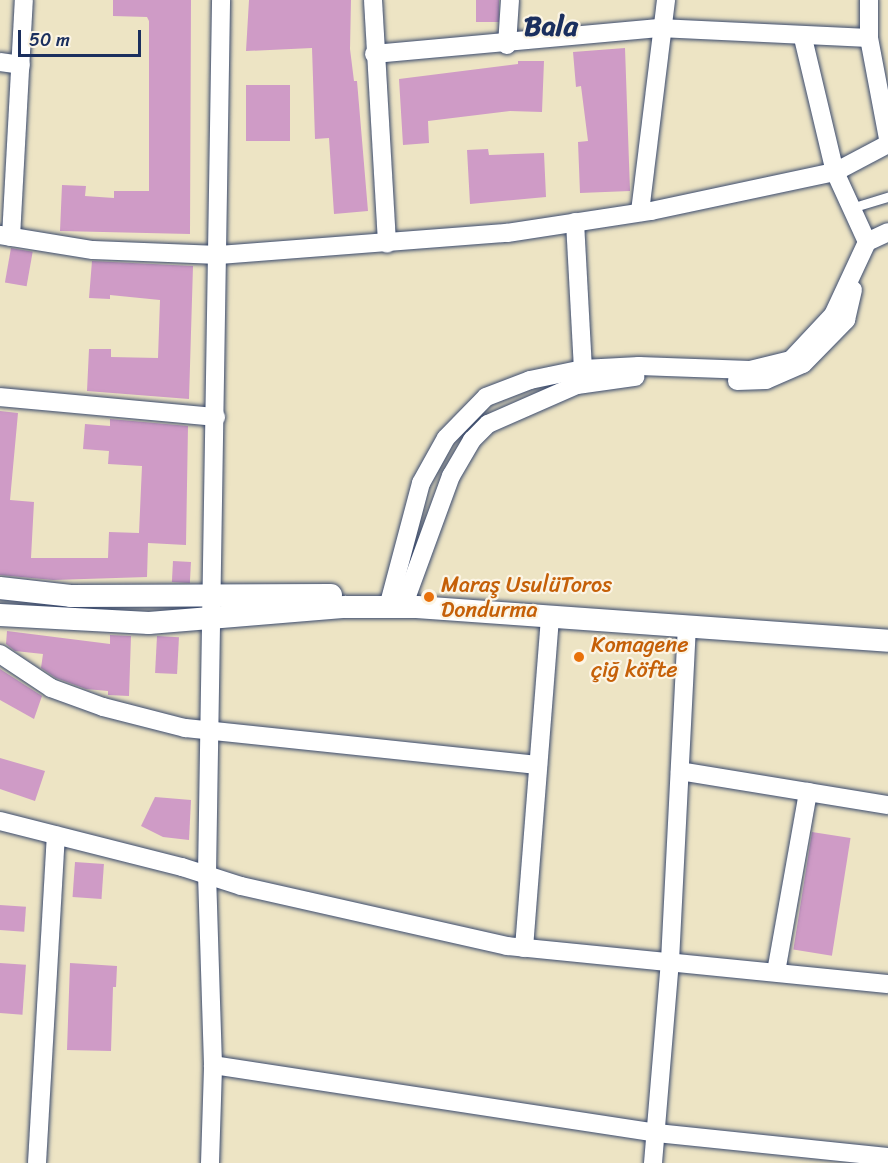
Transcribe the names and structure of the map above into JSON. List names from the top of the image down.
{
  "districts": ["Bala"],
  "places": ["Maraş UsulüToros Dondurma", "Komagene çiğ köfte"],
  "scale_bar": "50 m"
}
